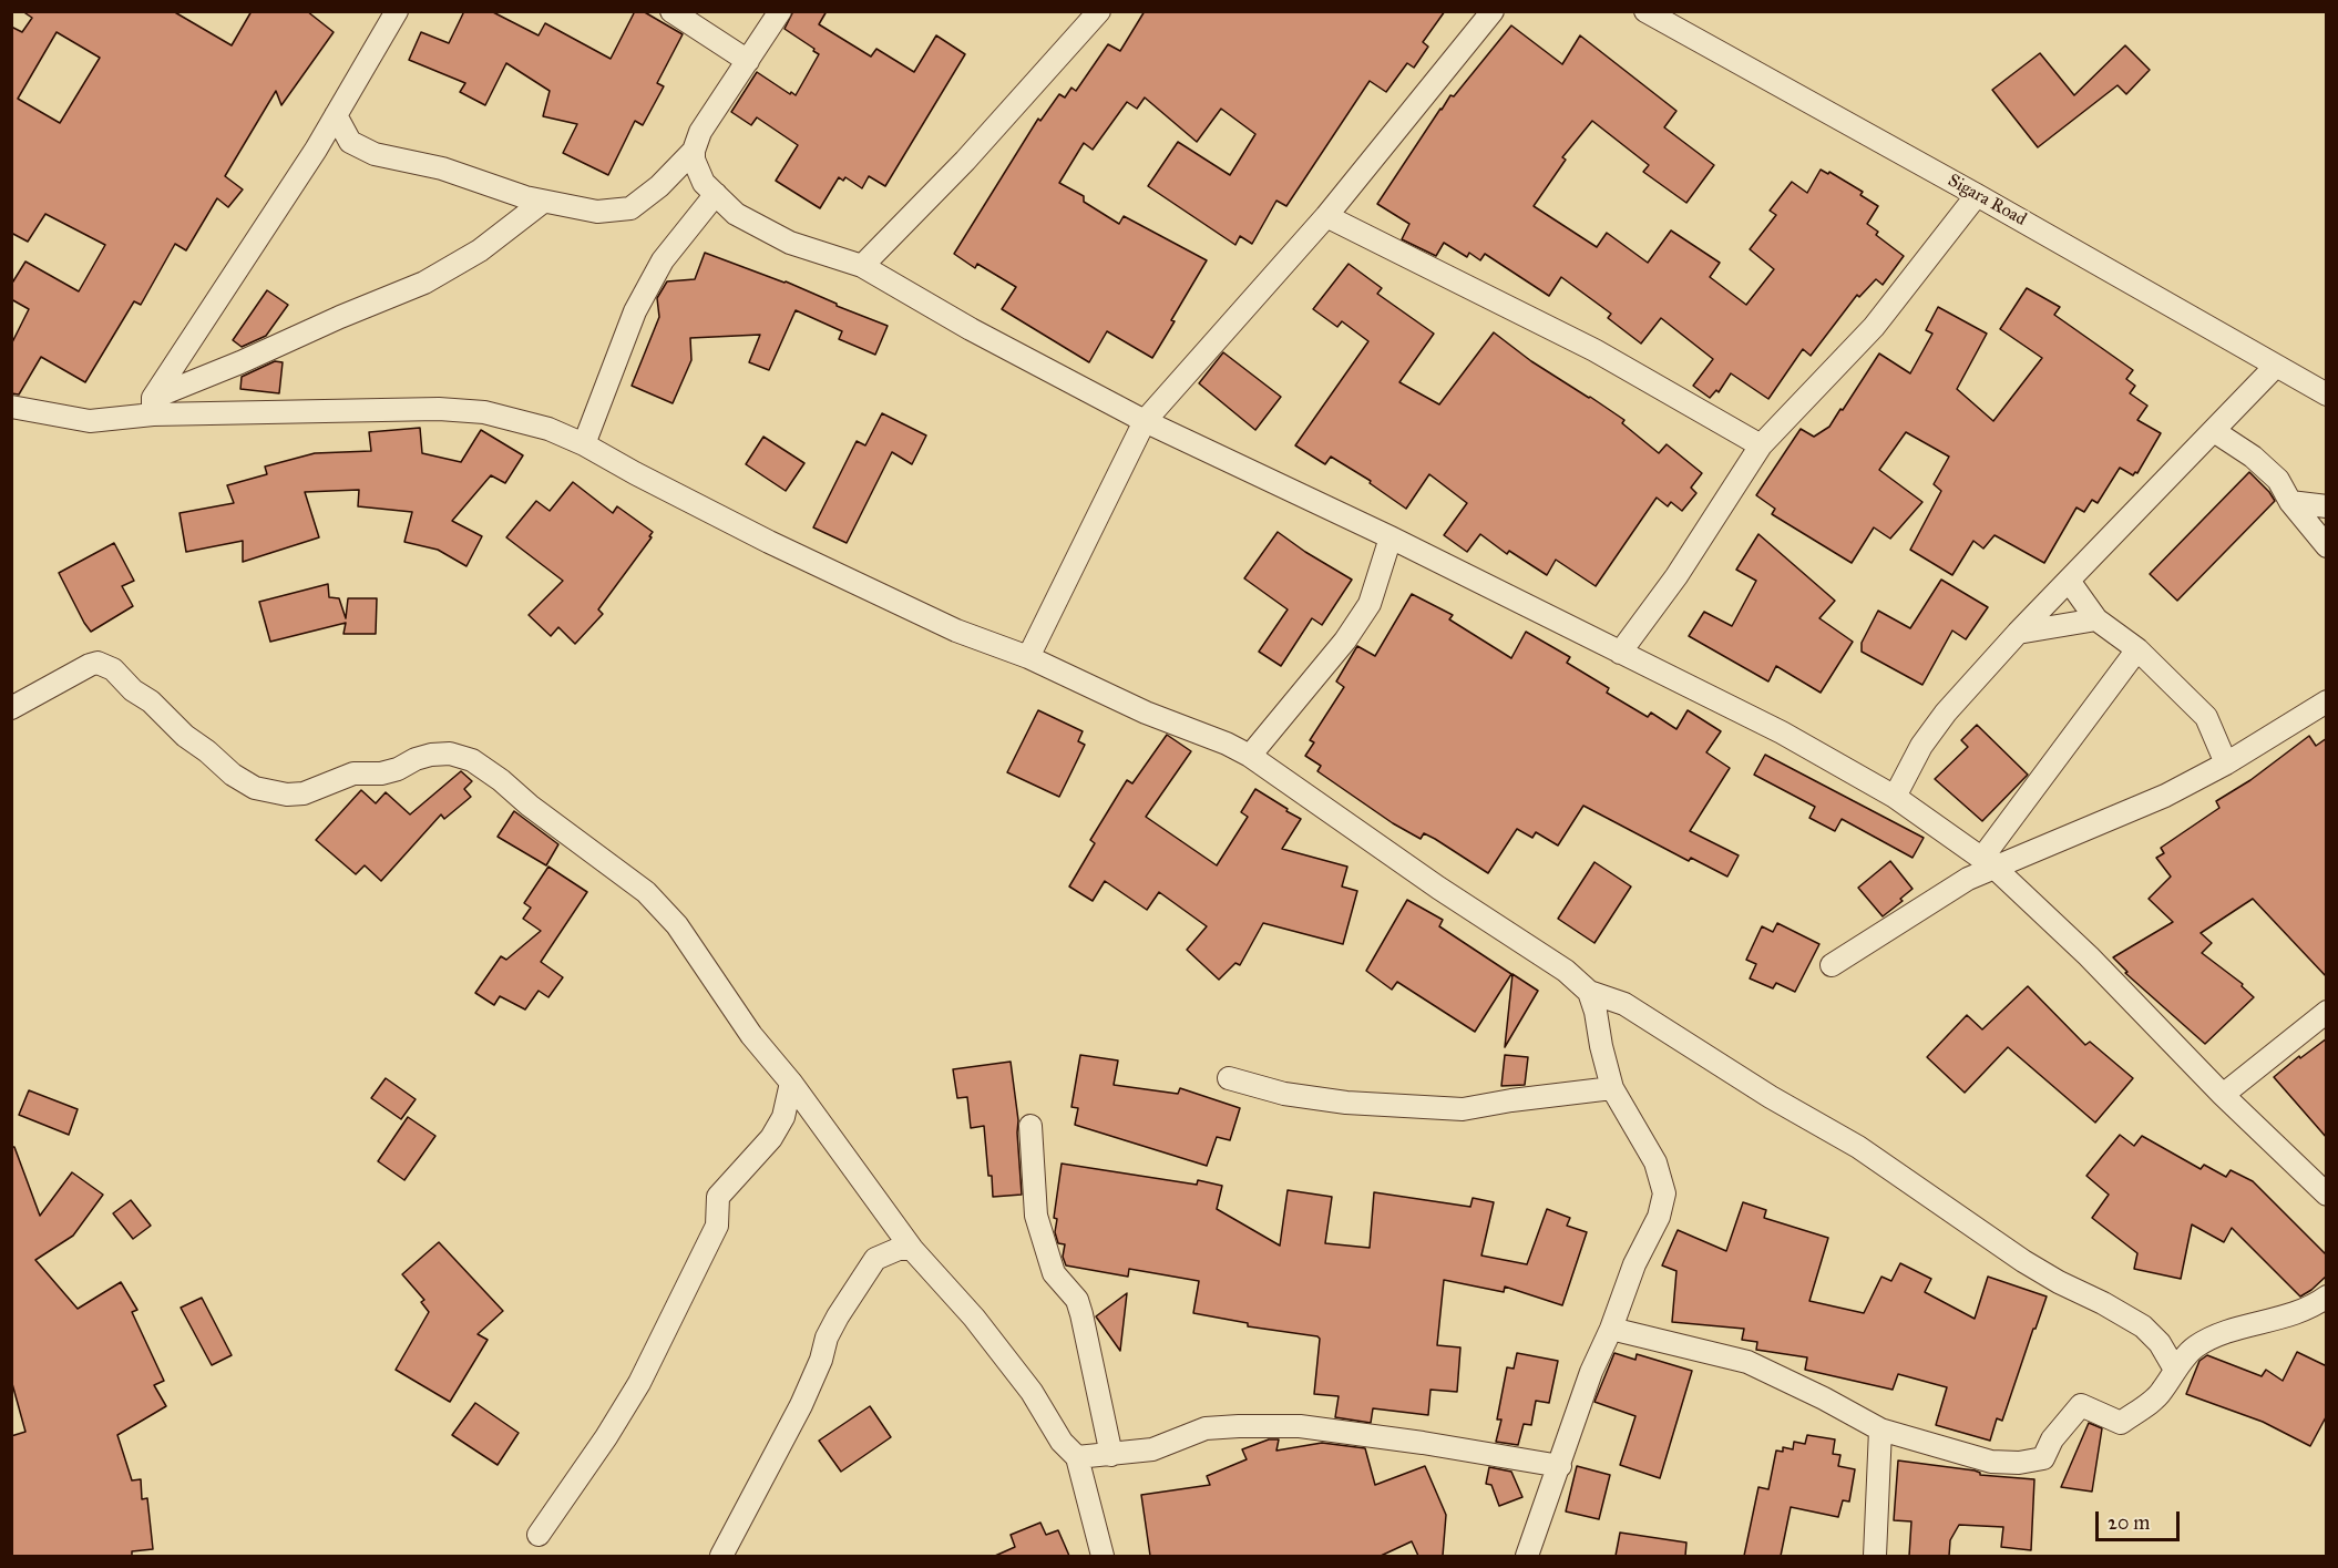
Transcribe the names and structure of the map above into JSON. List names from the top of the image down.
{
  "streets": {
    "street": ["Sigara Road"]
  },
  "scale_bar": "20 m"
}
